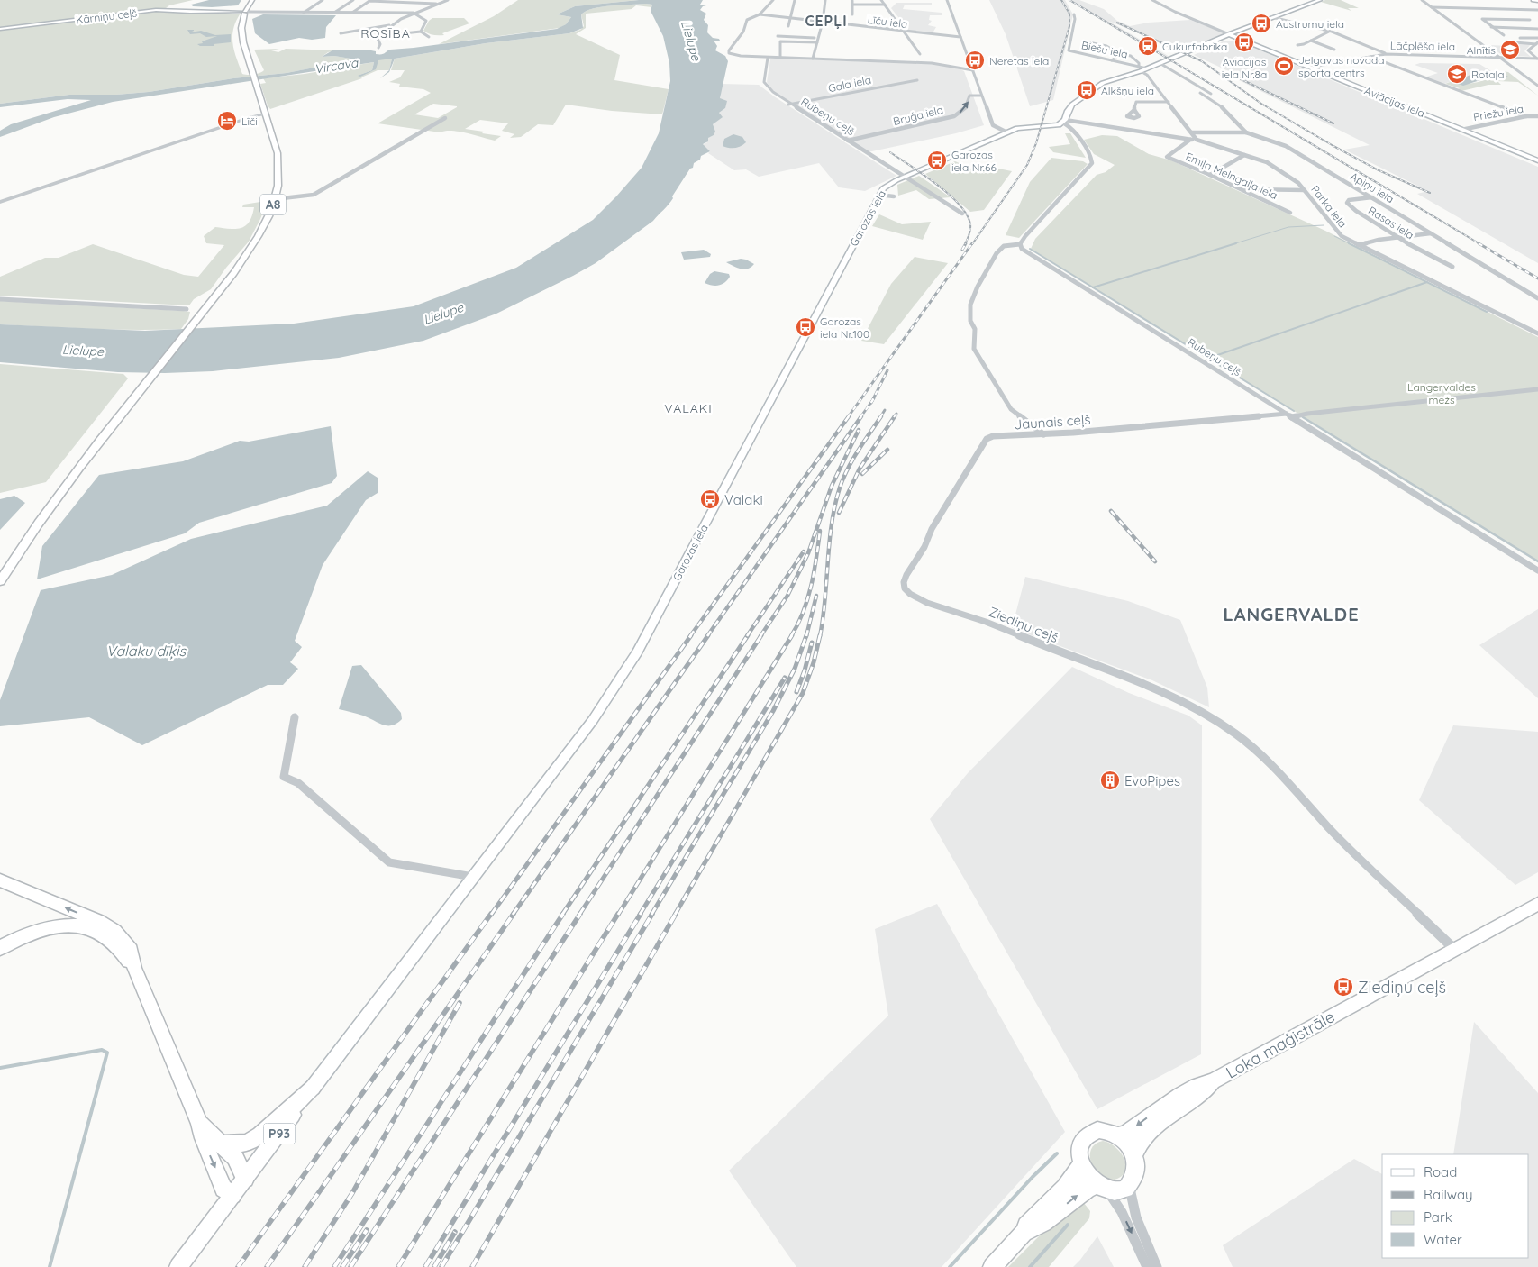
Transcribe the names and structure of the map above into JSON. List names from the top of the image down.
{
  "streets": {
    "main road": [
      "Kārniņu ceļš",
      "Aviācijas iela",
      "A8",
      "Garozas iela",
      "Loka maģistrāle",
      "P93"
    ],
    "street": [
      "Līču iela",
      "Lāčplēša iela",
      "Biešu iela",
      "Gala iela",
      "Priežu iela",
      "Bruģa iela",
      "Rubeņu ceļš",
      "Emiļa Melngaiļa iela",
      "Apiņu iela",
      "Parka iela",
      "Rasas iela",
      "Jaunais ceļš",
      "Ziediņu ceļš"
    ]
  },
  "crossings": [
    ["Kārniņu ceļš", "A8"],
    ["Lāčplēša iela", "Aviācijas iela"],
    ["Gala iela", "Rubeņu ceļš"],
    ["Aviācijas iela", "Priežu iela"],
    ["Bruģa iela", "Rubeņu ceļš"],
    ["Rubeņu ceļš", "Garozas iela"],
    ["Rubeņu ceļš", "Jaunais ceļš"],
    ["Apiņu iela", "Rasas iela"],
    ["Garozas iela", "P93"],
    ["Jaunais ceļš", "Ziediņu ceļš"],
    ["Ziediņu ceļš", "Loka maģistrāle"]
  ],
  "districts": [
    "CEPĻI",
    "ROSĪBA",
    "VALAKI",
    "LANGERVALDE"
  ],
  "water": ["Lielupe", "Vircava", "Valaku dīķis"],
  "parks": ["Langervaldes mežs"],
  "places": {
    "bus stop": [
      "Austrumu iela",
      "Aviācijas iela Nr.8a",
      "Neretas iela",
      "Alkšņu iela",
      "Garozas iela Nr.66",
      "Garozas iela Nr.100",
      "Valaki",
      "Ziediņu ceļš"
    ],
    "station": ["Cukurfabrika"],
    "school or university": ["Alnītis", "Rotaļa"],
    "sports": ["Jelgavas novada sporta centrs"],
    "hotel": ["Līči"],
    "building": ["EvoPipes"]
  },
  "legend": [
    "Road",
    "Railway",
    "Park",
    "Water"
  ]
}
